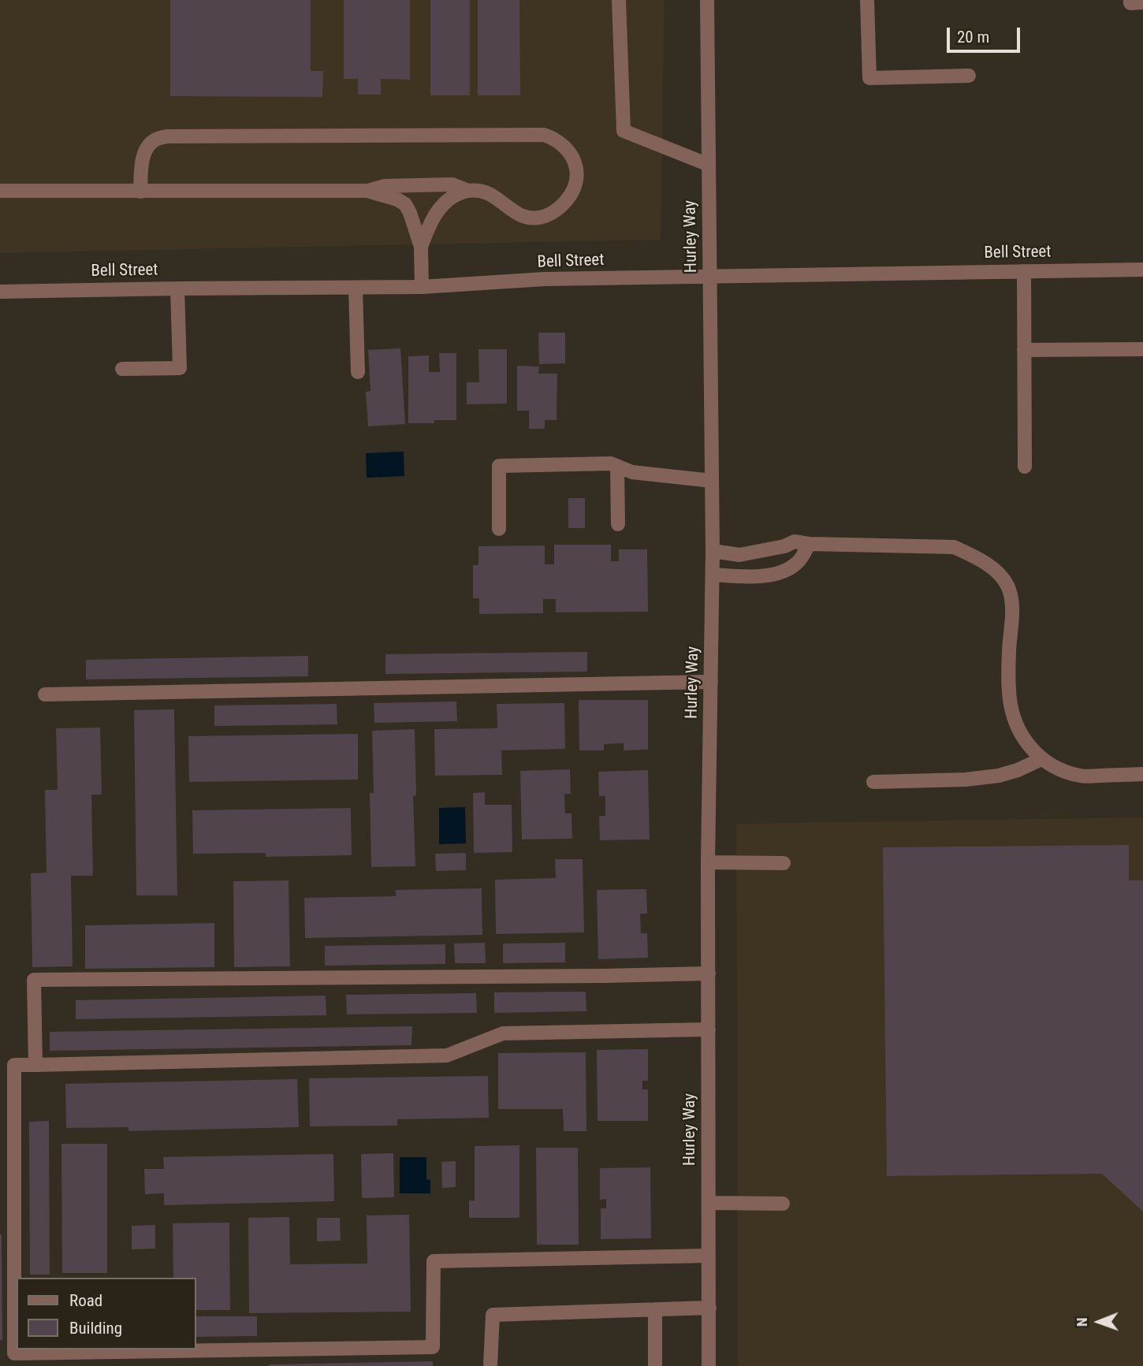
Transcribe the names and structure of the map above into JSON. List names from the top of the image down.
{
  "streets": {
    "street": ["Hurley Way", "Bell Street"]
  },
  "crossings": [
    ["Hurley Way", "Bell Street"]
  ],
  "legend": ["Road", "Building"],
  "scale_bar": "20 m",
  "north": "left"
}
